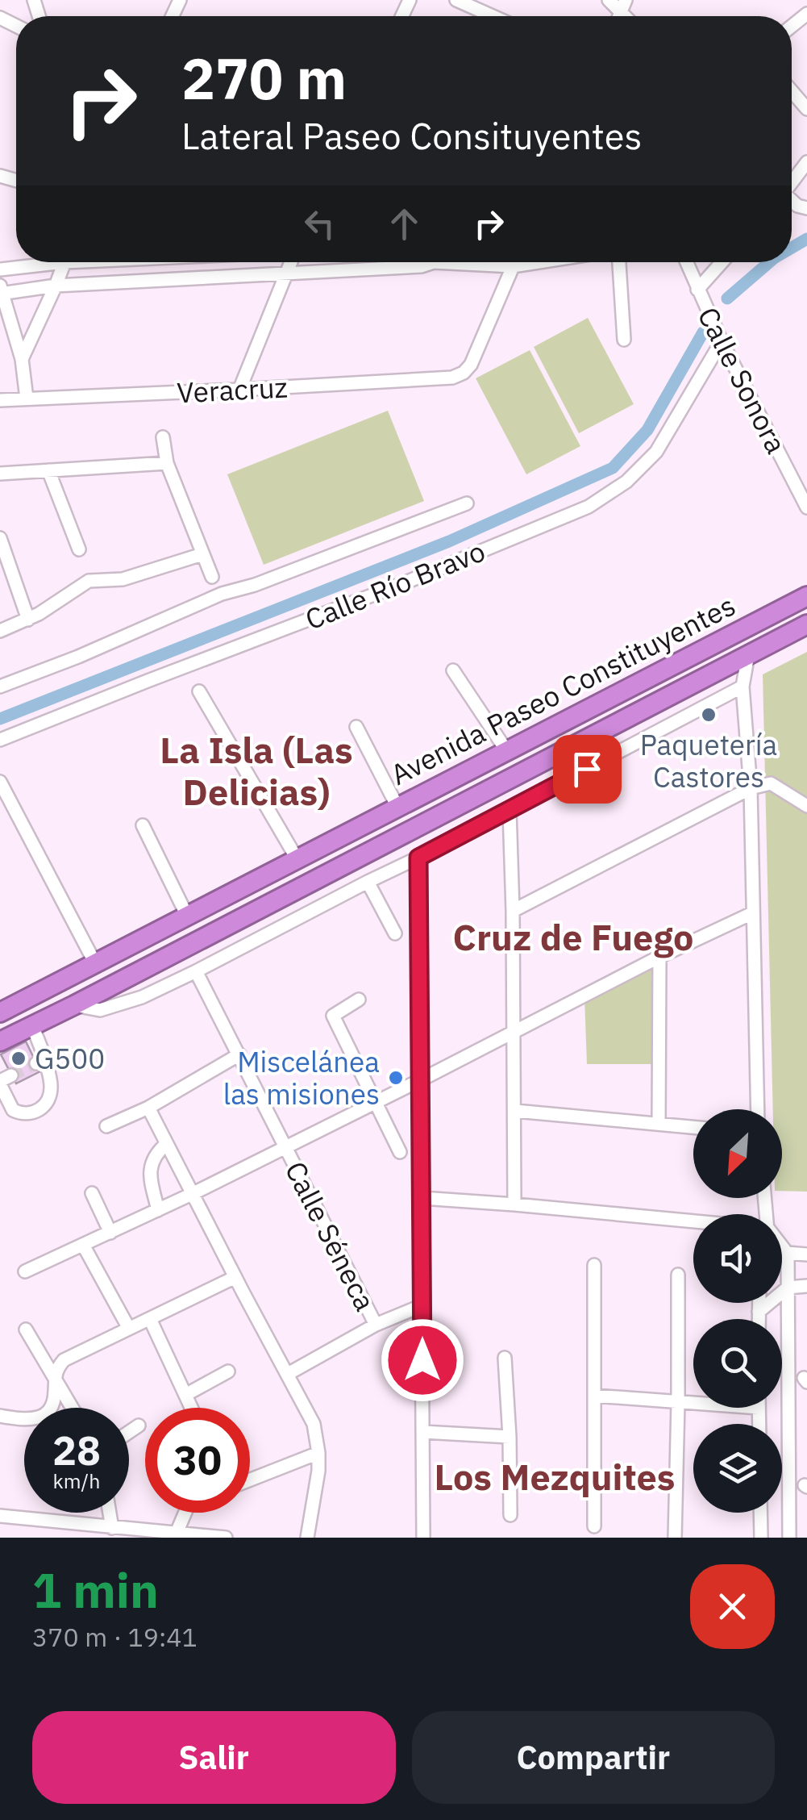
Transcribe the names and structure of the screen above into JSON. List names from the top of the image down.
{
  "streets": {
    "highway": ["Avenida Paseo Constituyentes"],
    "street": [
      "Calle Sonora",
      "Veracruz",
      "Calle Río Bravo",
      "Calle Séneca"
    ]
  },
  "crossings": [
    ["Calle Sonora", "Calle Río Bravo"]
  ],
  "districts": ["La Isla (Las Delicias)", "Cruz de Fuego", "Los Mezquites"],
  "places": ["Paquetería Castores", "G500", "Miscelánea las misiones"],
  "north": "bottom left",
  "page": {
    "turn": ["270 m", "Lateral Paseo Consituyentes"],
    "speed": "28 km/h",
    "limit": "30",
    "heading": ["1 min", "370 m · 19:41"],
    "buttons": ["Salir", "Compartir"]
  }
}
